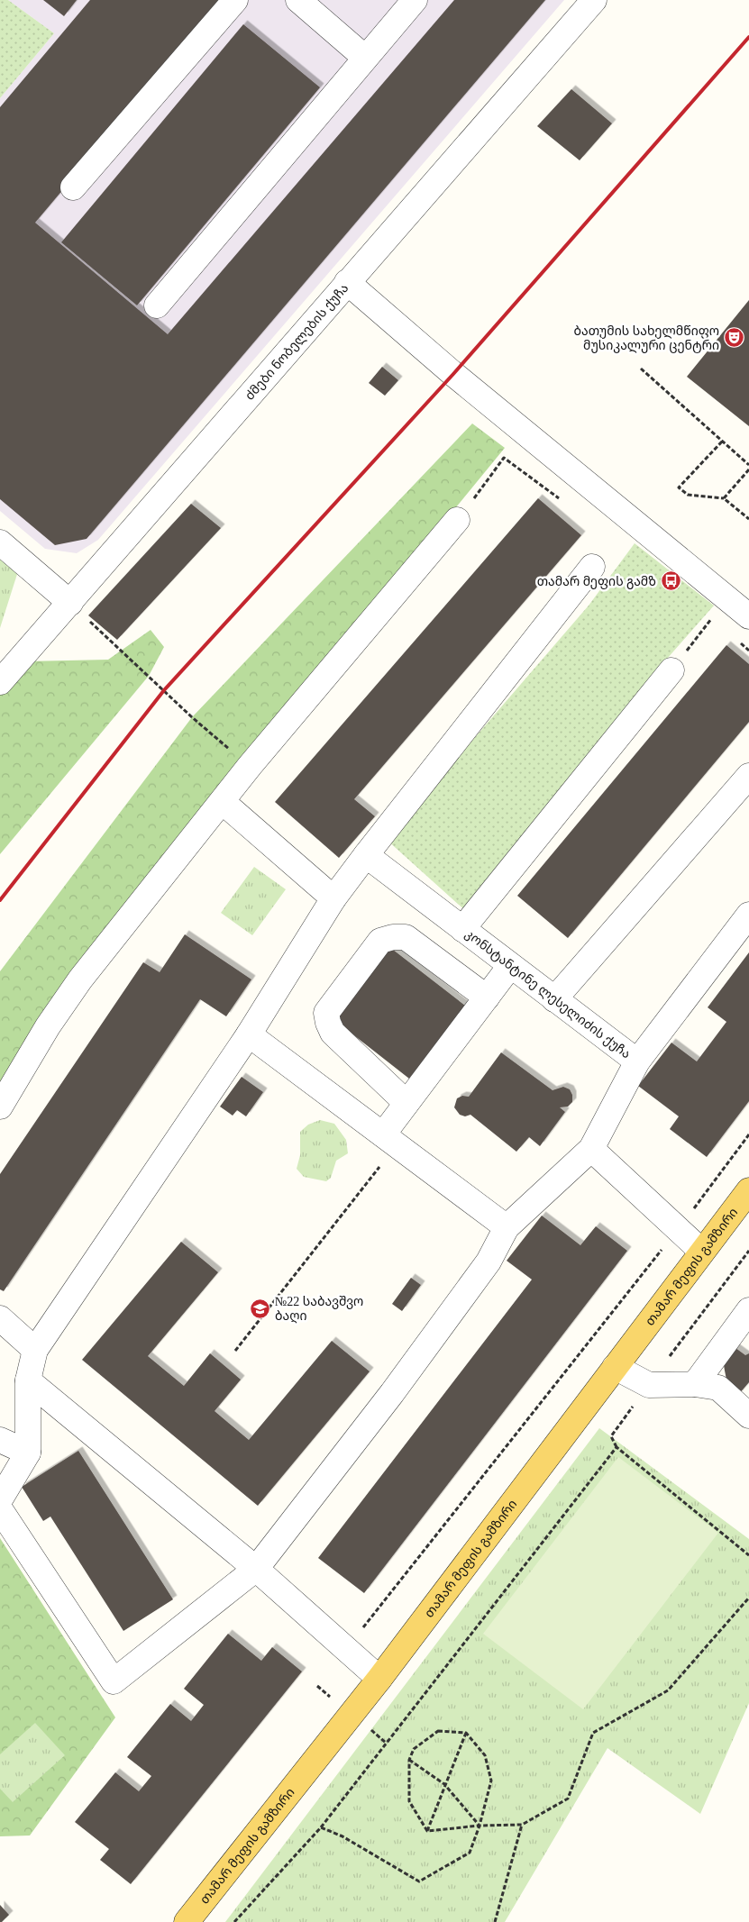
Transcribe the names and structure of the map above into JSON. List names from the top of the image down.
{
  "streets": {
    "main road": ["თამარ მეფის გამზირი"],
    "street": ["ძმები ნობელების ქუჩა", "კონსტანტინე ლესელიძის ქუჩა"]
  },
  "places": {
    "theatre": ["ბათუმის სახელმწიფო მუსიკალური ცენტრი"],
    "bus stop": ["თამარ მეფის გამზ"],
    "school or university": ["№22 საბავშვო ბაღი"]
  }
}
